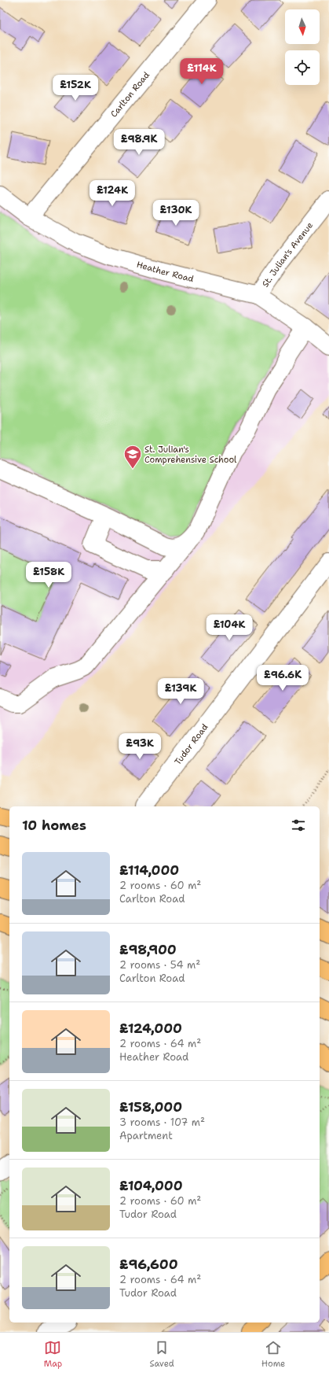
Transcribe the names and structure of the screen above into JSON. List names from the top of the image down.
{
  "streets": {
    "street": [
      "Carlton Road",
      "St. Julian's Avenue",
      "Heather Road",
      "Tudor Road"
    ]
  },
  "crossings": [
    ["Carlton Road", "Heather Road"],
    ["St. Julian's Avenue", "Heather Road"]
  ],
  "places": {
    "school or university": ["St. Julian's Comprehensive School"]
  },
  "north": "bottom",
  "page": {
    "price": [
      "£114K",
      "£152K",
      "£98.9K",
      "£124K",
      "£130K",
      "£158K",
      "£104K",
      "£96.6K",
      "£139K",
      "£93K"
    ],
    "heading": "10 homes",
    "list": [
      {
        "name": "£114,000",
        "note": "2 rooms · 60 m² · Carlton Road"
      },
      {
        "name": "£98,900",
        "note": "2 rooms · 54 m² · Carlton Road"
      },
      {
        "name": "£124,000",
        "note": "2 rooms · 64 m² · Heather Road"
      },
      {
        "name": "£158,000",
        "note": "3 rooms · 107 m² · Apartment"
      },
      {
        "name": "£104,000",
        "note": "2 rooms · 60 m² · Tudor Road"
      },
      {
        "name": "£96,600",
        "note": "2 rooms · 64 m² · Tudor Road"
      }
    ],
    "tabs": ["Map", "Saved", "Home"]
  }
}
